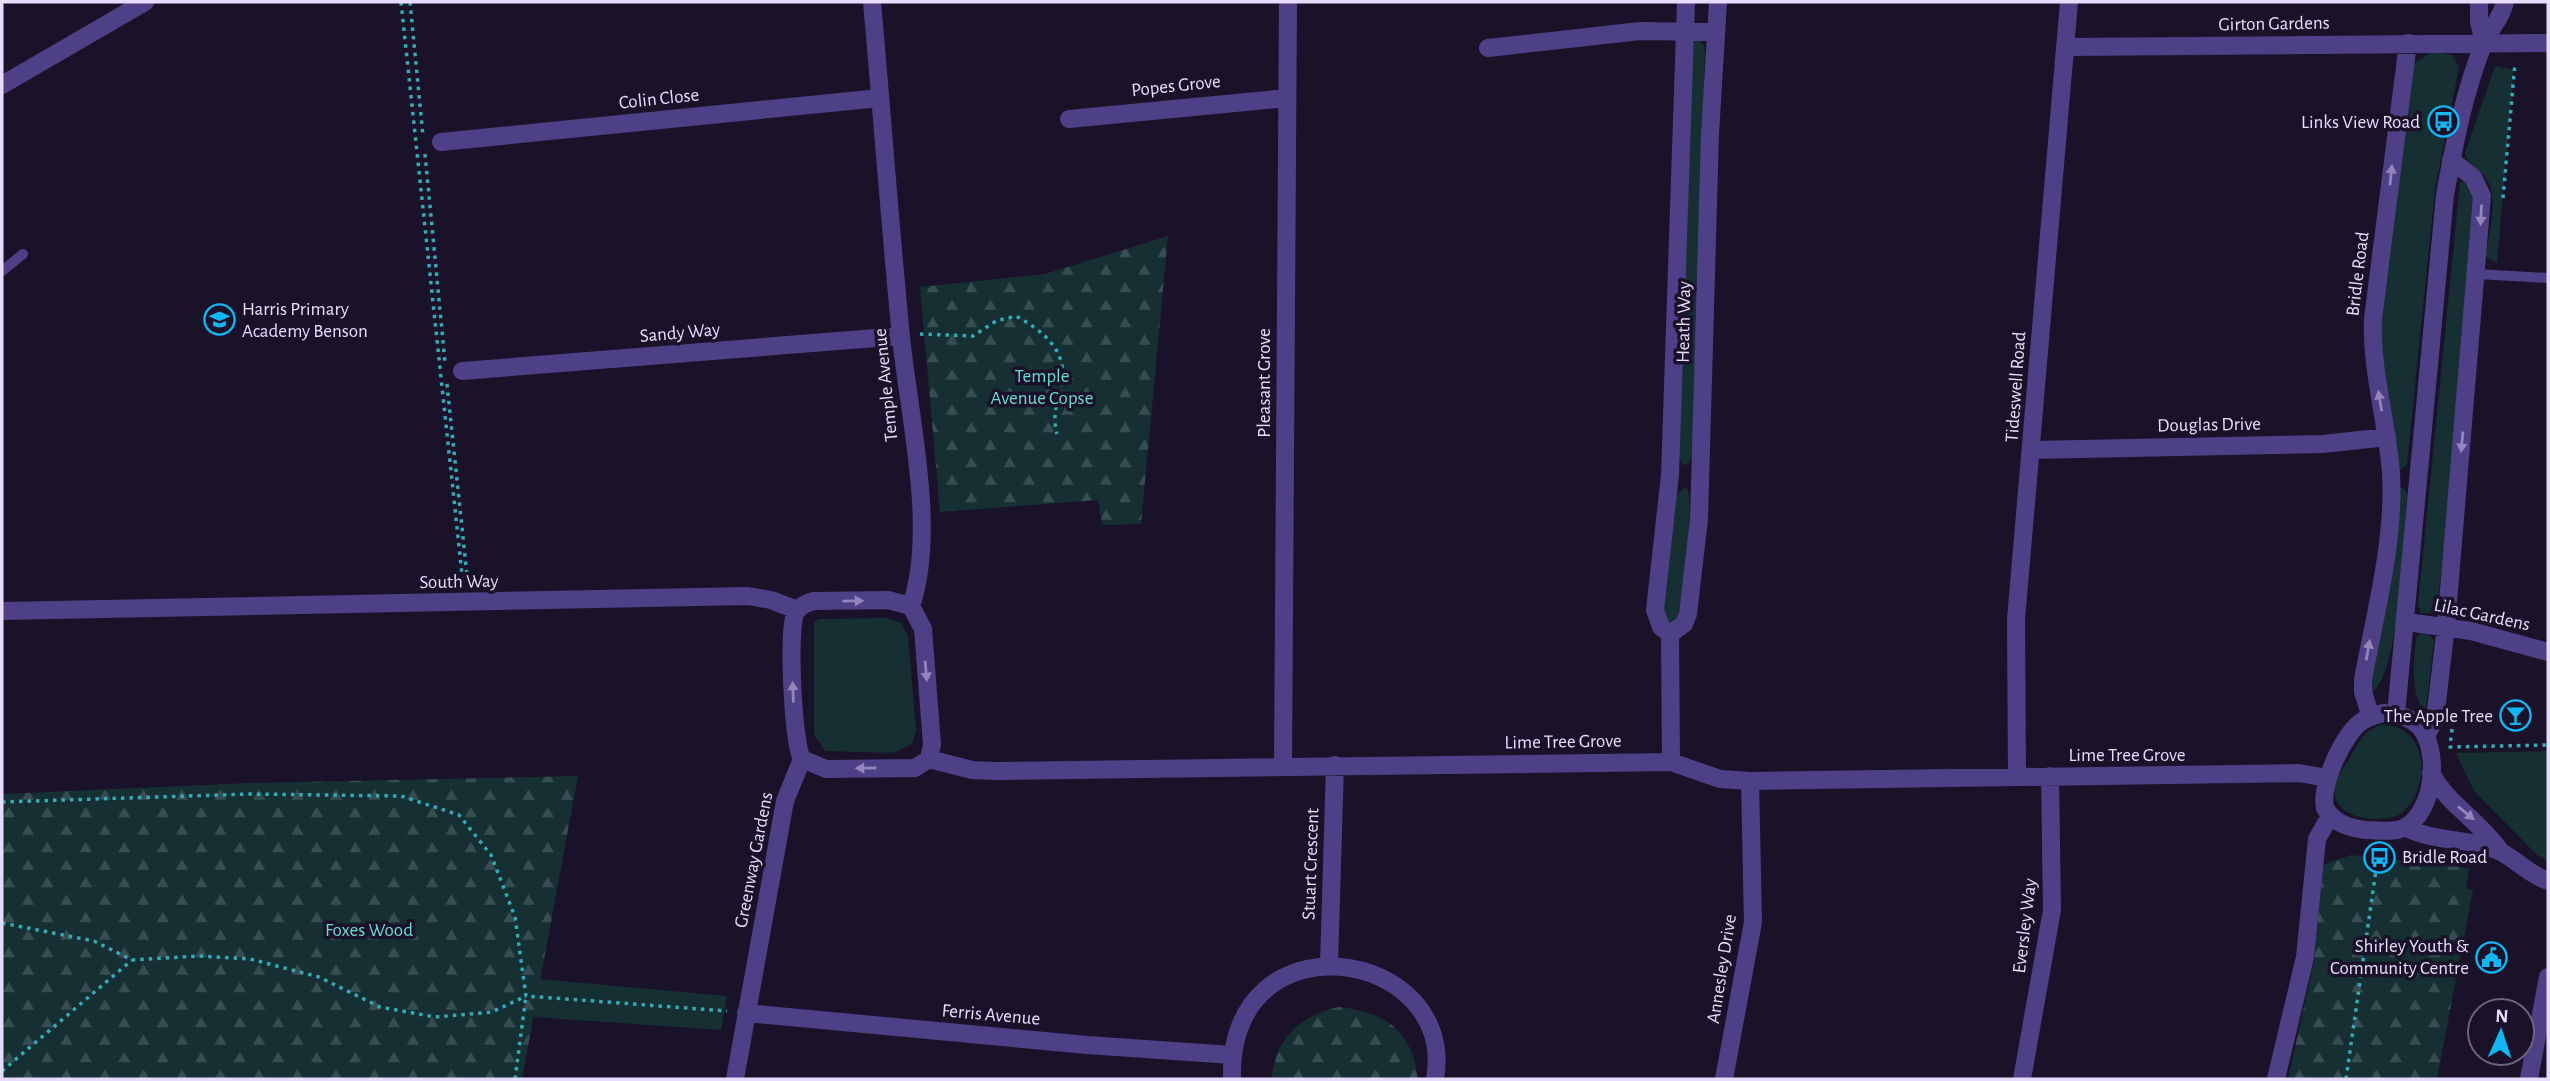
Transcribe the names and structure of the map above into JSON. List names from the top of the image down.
{
  "streets": {
    "street": [
      "Girton Gardens",
      "Popes Grove",
      "Colin Close",
      "Bridle Road",
      "Heath Way",
      "Sandy Way",
      "Pleasant Grove",
      "Temple Avenue",
      "Tideswell Road",
      "Douglas Drive",
      "South Way",
      "Lilac Gardens",
      "Lime Tree Grove",
      "Greenway Gardens",
      "Stuart Crescent",
      "Eversley Way",
      "Annesley Drive",
      "Ferris Avenue"
    ]
  },
  "crossings": [
    ["Girton Gardens", "Bridle Road"],
    ["Girton Gardens", "Tideswell Road"],
    ["Popes Grove", "Pleasant Grove"],
    ["Colin Close", "Temple Avenue"],
    ["Bridle Road", "Douglas Drive"],
    ["Bridle Road", "Lime Tree Grove"],
    ["Heath Way", "Lime Tree Grove"],
    ["Sandy Way", "Temple Avenue"],
    ["Pleasant Grove", "Lime Tree Grove"],
    ["Temple Avenue", "South Way"],
    ["Temple Avenue", "Lime Tree Grove"],
    ["Temple Avenue", "Greenway Gardens"],
    ["Tideswell Road", "Douglas Drive"],
    ["Tideswell Road", "Lime Tree Grove"],
    ["South Way", "Lime Tree Grove"],
    ["South Way", "Greenway Gardens"],
    ["Lime Tree Grove", "Greenway Gardens"],
    ["Lime Tree Grove", "Stuart Crescent"],
    ["Lime Tree Grove", "Eversley Way"],
    ["Lime Tree Grove", "Annesley Drive"],
    ["Greenway Gardens", "Ferris Avenue"]
  ],
  "parks": ["Temple Avenue Copse", "Foxes Wood"],
  "places": {
    "bus stop": ["Links View Road", "Bridle Road"],
    "school or university": ["Harris Primary Academy Benson"],
    "bar": ["The Apple Tree"],
    "public building": ["Shirley Youth & Community Centre"]
  },
  "north": "top"
}
